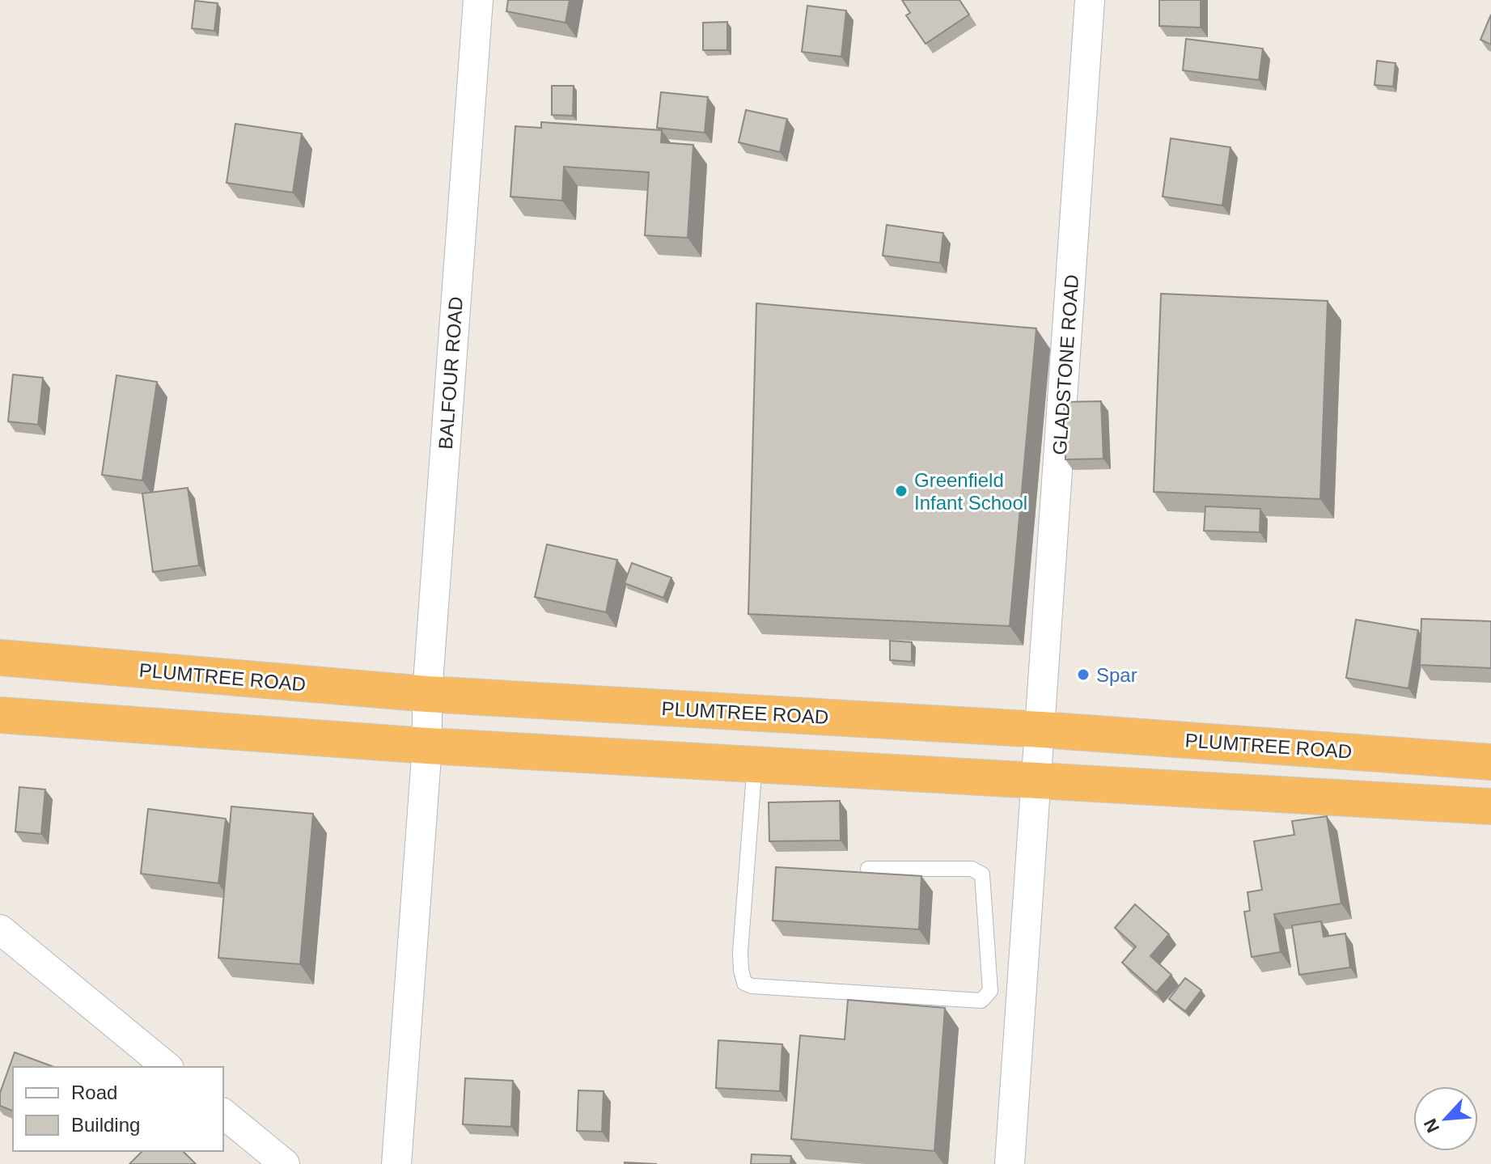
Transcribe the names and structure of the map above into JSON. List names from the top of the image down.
{
  "streets": {
    "highway": ["PLUMTREE ROAD"],
    "street": ["GLADSTONE ROAD", "BALFOUR ROAD"]
  },
  "crossings": [
    ["GLADSTONE ROAD", "PLUMTREE ROAD"],
    ["BALFOUR ROAD", "PLUMTREE ROAD"]
  ],
  "places": ["Greenfield Infant School", "Spar"],
  "legend": ["Road", "Building"],
  "north": "bottom left"
}
